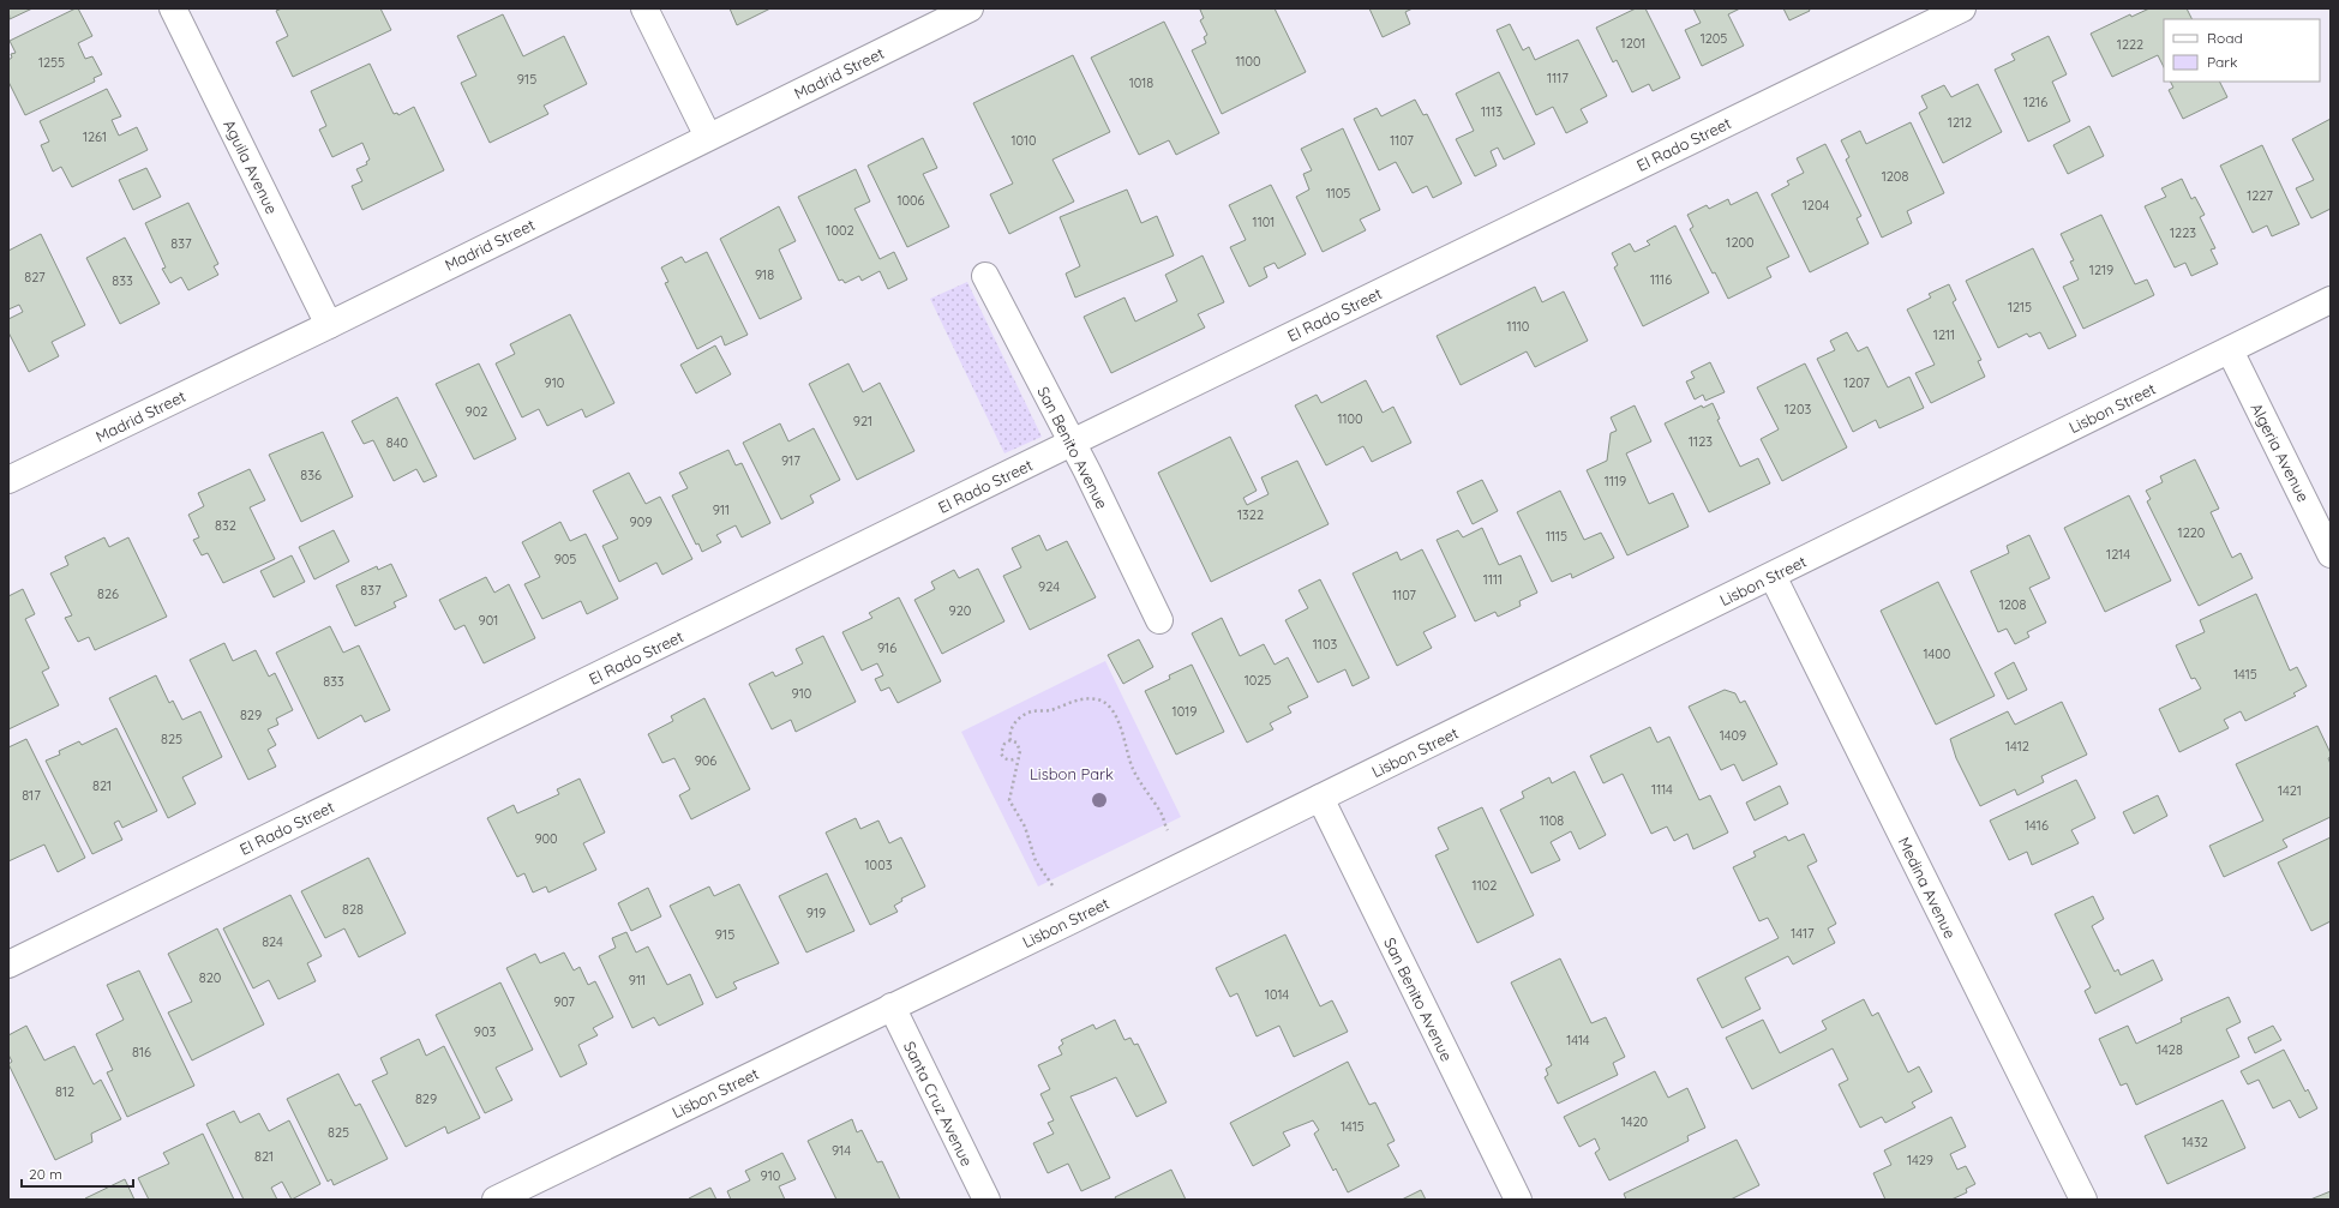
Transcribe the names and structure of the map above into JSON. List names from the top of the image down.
{
  "streets": {
    "street": [
      "Madrid Street",
      "El Rado Street",
      "Aguila Avenue",
      "Lisbon Street",
      "San Benito Avenue",
      "Algeria Avenue",
      "Medina Avenue",
      "Santa Cruz Avenue"
    ]
  },
  "crossings": [
    ["Madrid Street", "Aguila Avenue"],
    ["El Rado Street", "San Benito Avenue"],
    ["Lisbon Street", "San Benito Avenue"],
    ["Lisbon Street", "Algeria Avenue"],
    ["Lisbon Street", "Medina Avenue"],
    ["Lisbon Street", "Santa Cruz Avenue"]
  ],
  "parks": ["Lisbon Park"],
  "house_numbers": [
    "1205",
    "1201",
    "1222",
    "1100",
    "1255",
    "1117",
    "915",
    "1018",
    "1216",
    "1113",
    "1212",
    "1261",
    "1010",
    "1107",
    "1208",
    "1105",
    "1227",
    "1006",
    "1204",
    "1101",
    "1002",
    "1223",
    "1200",
    "837",
    "1219",
    "918",
    "827",
    "1116",
    "833",
    "1215",
    "1110",
    "1211",
    "910",
    "1207",
    "1203",
    "902",
    "1100",
    "921",
    "1123",
    "840",
    "917",
    "836",
    "1119",
    "911",
    "1322",
    "909",
    "832",
    "1220",
    "1115",
    "1214",
    "905",
    "1111",
    "924",
    "837",
    "826",
    "1107",
    "1208",
    "920",
    "901",
    "1103",
    "916",
    "1400",
    "1415",
    "1025",
    "833",
    "910",
    "1019",
    "829",
    "1409",
    "825",
    "1412",
    "906",
    "821",
    "1114",
    "1421",
    "817",
    "1108",
    "1416",
    "900",
    "1003",
    "1102",
    "828",
    "919",
    "1417",
    "915",
    "824",
    "820",
    "911",
    "1014",
    "907",
    "903",
    "1414",
    "1428",
    "816",
    "812",
    "829",
    "1420",
    "1415",
    "825",
    "1432",
    "914",
    "821",
    "1429",
    "910"
  ],
  "legend": ["Road", "Park"],
  "scale_bar": "20 m"
}
